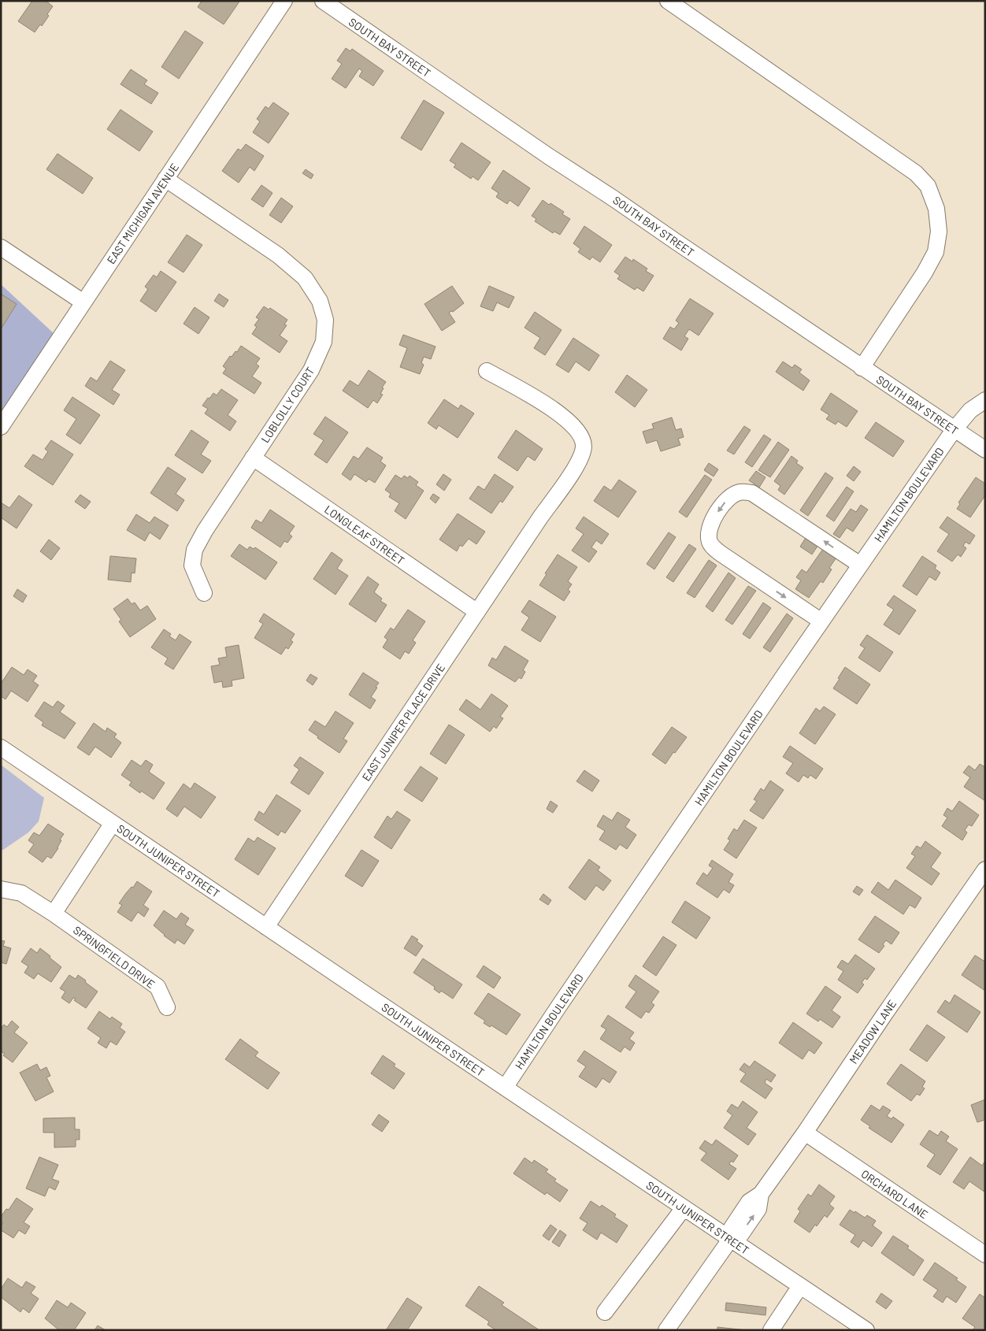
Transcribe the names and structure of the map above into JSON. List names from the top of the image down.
{
  "streets": {
    "street": [
      "SOUTH BAY STREET",
      "EAST MICHIGAN AVENUE",
      "LOBLOLLY COURT",
      "HAMILTON BOULEVARD",
      "LONGLEAF STREET",
      "EAST JUNIPER PLACE DRIVE",
      "SOUTH JUNIPER STREET",
      "SPRINGFIELD DRIVE",
      "MEADOW LANE",
      "ORCHARD LANE"
    ]
  },
  "crossings": [
    ["SOUTH BAY STREET", "HAMILTON BOULEVARD"],
    ["EAST MICHIGAN AVENUE", "LOBLOLLY COURT"],
    ["LOBLOLLY COURT", "LONGLEAF STREET"],
    ["HAMILTON BOULEVARD", "SOUTH JUNIPER STREET"],
    ["LONGLEAF STREET", "EAST JUNIPER PLACE DRIVE"],
    ["EAST JUNIPER PLACE DRIVE", "SOUTH JUNIPER STREET"],
    ["SOUTH JUNIPER STREET", "MEADOW LANE"],
    ["MEADOW LANE", "ORCHARD LANE"]
  ]
}
